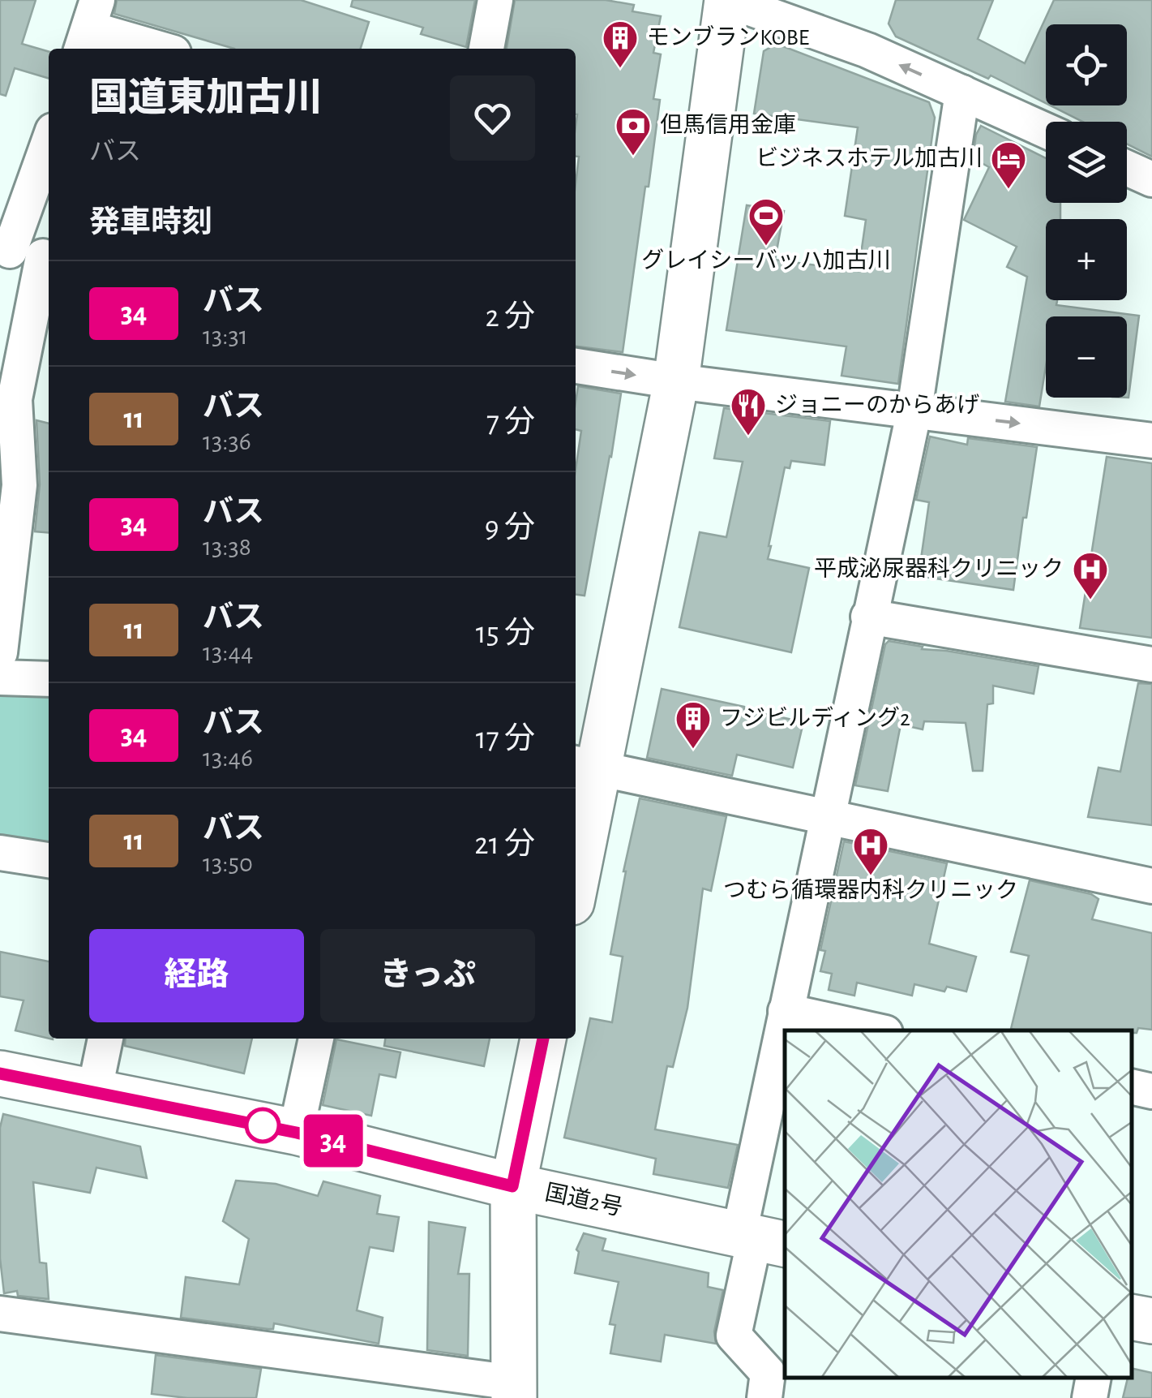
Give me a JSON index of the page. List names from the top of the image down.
{
  "streets": {
    "main road": ["国道2号"]
  },
  "places": {
    "building": ["モンブランKOBE", "フジビルディング2"],
    "bank": ["但馬信用金庫"],
    "hotel": ["ビジネスホテル加古川"],
    "sports": ["グレイシーバッハ加古川"],
    "restaurant": ["ジョニーのからあげ"],
    "hospital": ["平成泌尿器科クリニック", "つむら循環器内科クリニック"]
  },
  "lines": ["bus line 34"],
  "page": {
    "on_map": "34",
    "map_buttons": ["+", "−"],
    "heading": [
      ["国道東加古川", "バス"],
      "発車時刻"
    ],
    "list": [
      {
        "mark": "34",
        "name": "バス",
        "note": "13:31",
        "value": "2 分"
      },
      {
        "mark": "11",
        "name": "バス",
        "note": "13:36",
        "value": "7 分"
      },
      {
        "mark": "34",
        "name": "バス",
        "note": "13:38",
        "value": "9 分"
      },
      {
        "mark": "11",
        "name": "バス",
        "note": "13:44",
        "value": "15 分"
      },
      {
        "mark": "34",
        "name": "バス",
        "note": "13:46",
        "value": "17 分"
      },
      {
        "mark": "11",
        "name": "バス",
        "note": "13:50",
        "value": "21 分"
      }
    ],
    "buttons": ["経路", "きっぷ"]
  }
}
